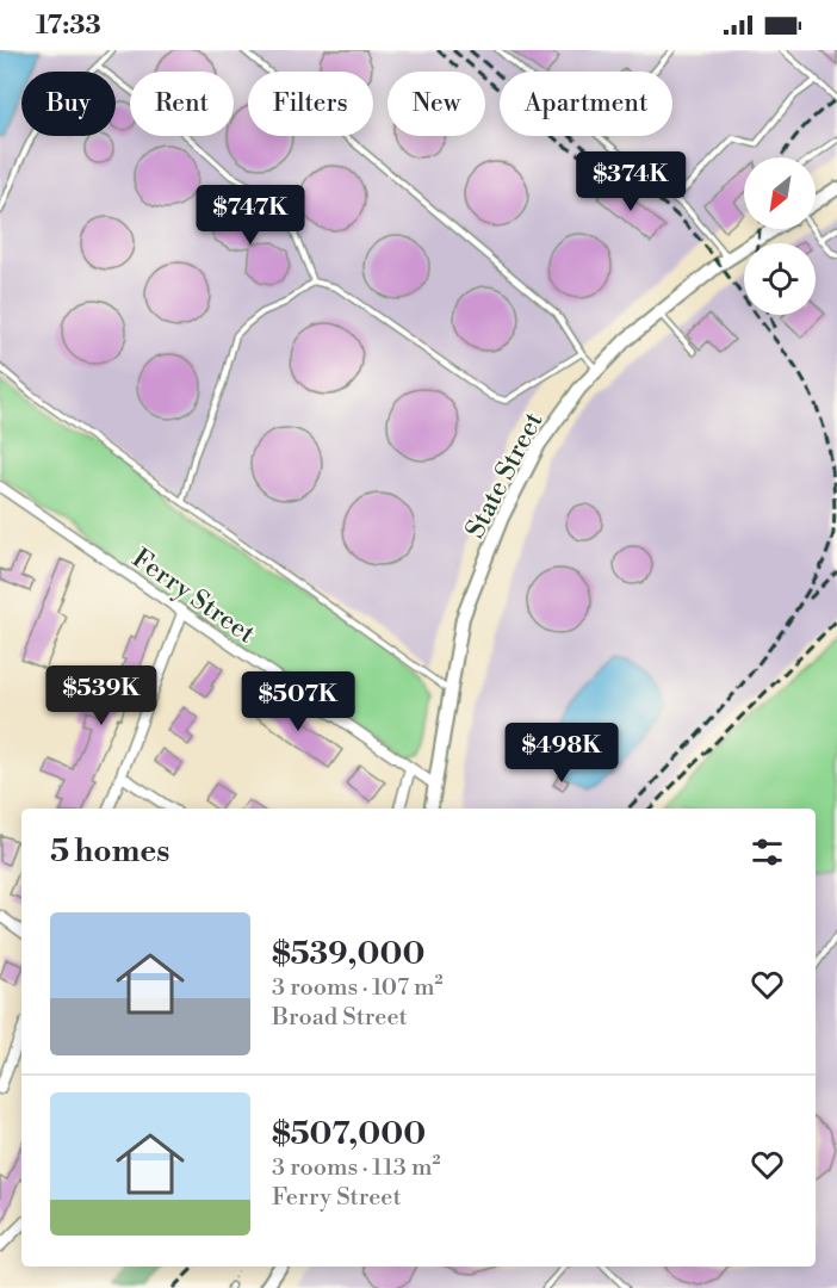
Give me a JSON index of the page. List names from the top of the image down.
{
  "streets": {
    "street": ["State Street", "Ferry Street"]
  },
  "crossings": [
    ["State Street", "Ferry Street"]
  ],
  "north": "bottom left",
  "page": {
    "status": "17:33",
    "chip": [
      "Buy",
      "Rent",
      "Filters",
      "New",
      "Apartment"
    ],
    "price": [
      "$374K",
      "$747K",
      "$539K",
      "$507K",
      "$498K"
    ],
    "heading": "5 homes",
    "list": [
      {
        "name": "$539,000",
        "note": "3 rooms · 107 m² · Broad Street"
      },
      {
        "name": "$507,000",
        "note": "3 rooms · 113 m² · Ferry Street"
      }
    ]
  }
}
